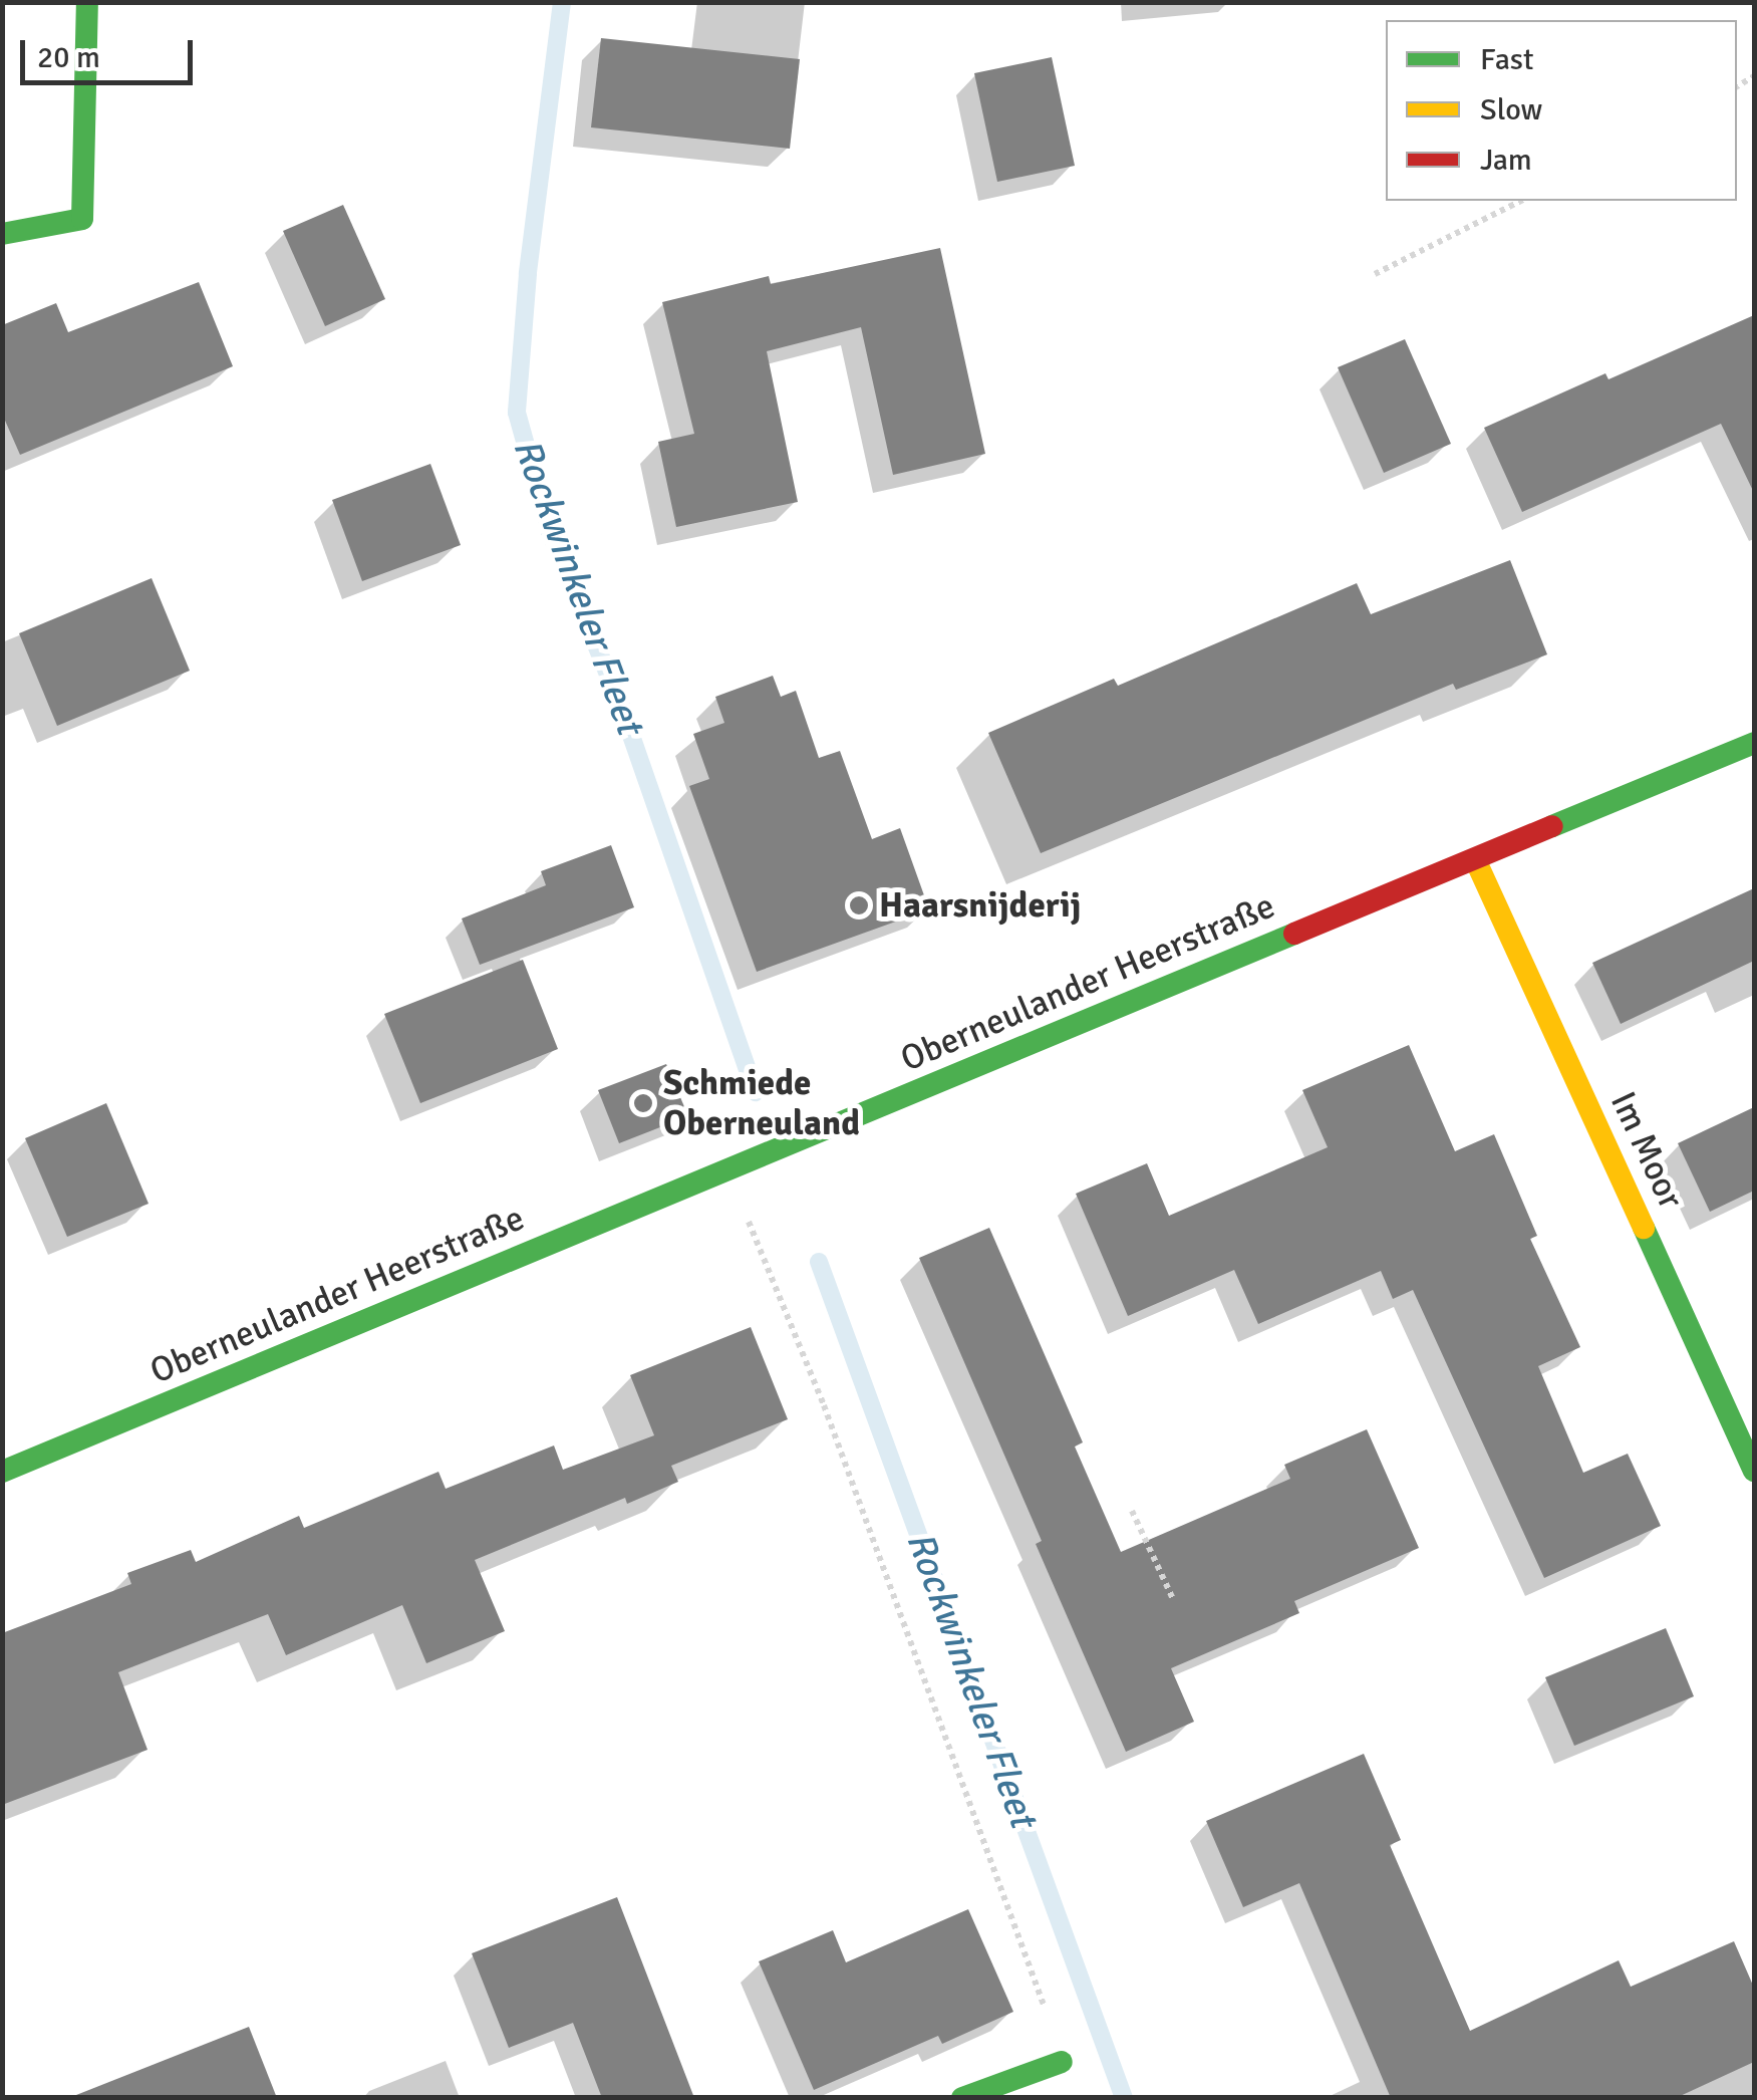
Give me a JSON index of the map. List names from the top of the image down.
{
  "streets": {
    "street": ["Oberneulander Heerstraße", "Im Moor"]
  },
  "crossings": [
    ["Oberneulander Heerstraße", "Im Moor"]
  ],
  "water": ["Rockwinkeler Fleet"],
  "places": ["Haarsnijderij", "Schmiede Oberneuland"],
  "legend": ["Fast", "Slow", "Jam"],
  "scale_bar": "20 m"
}
